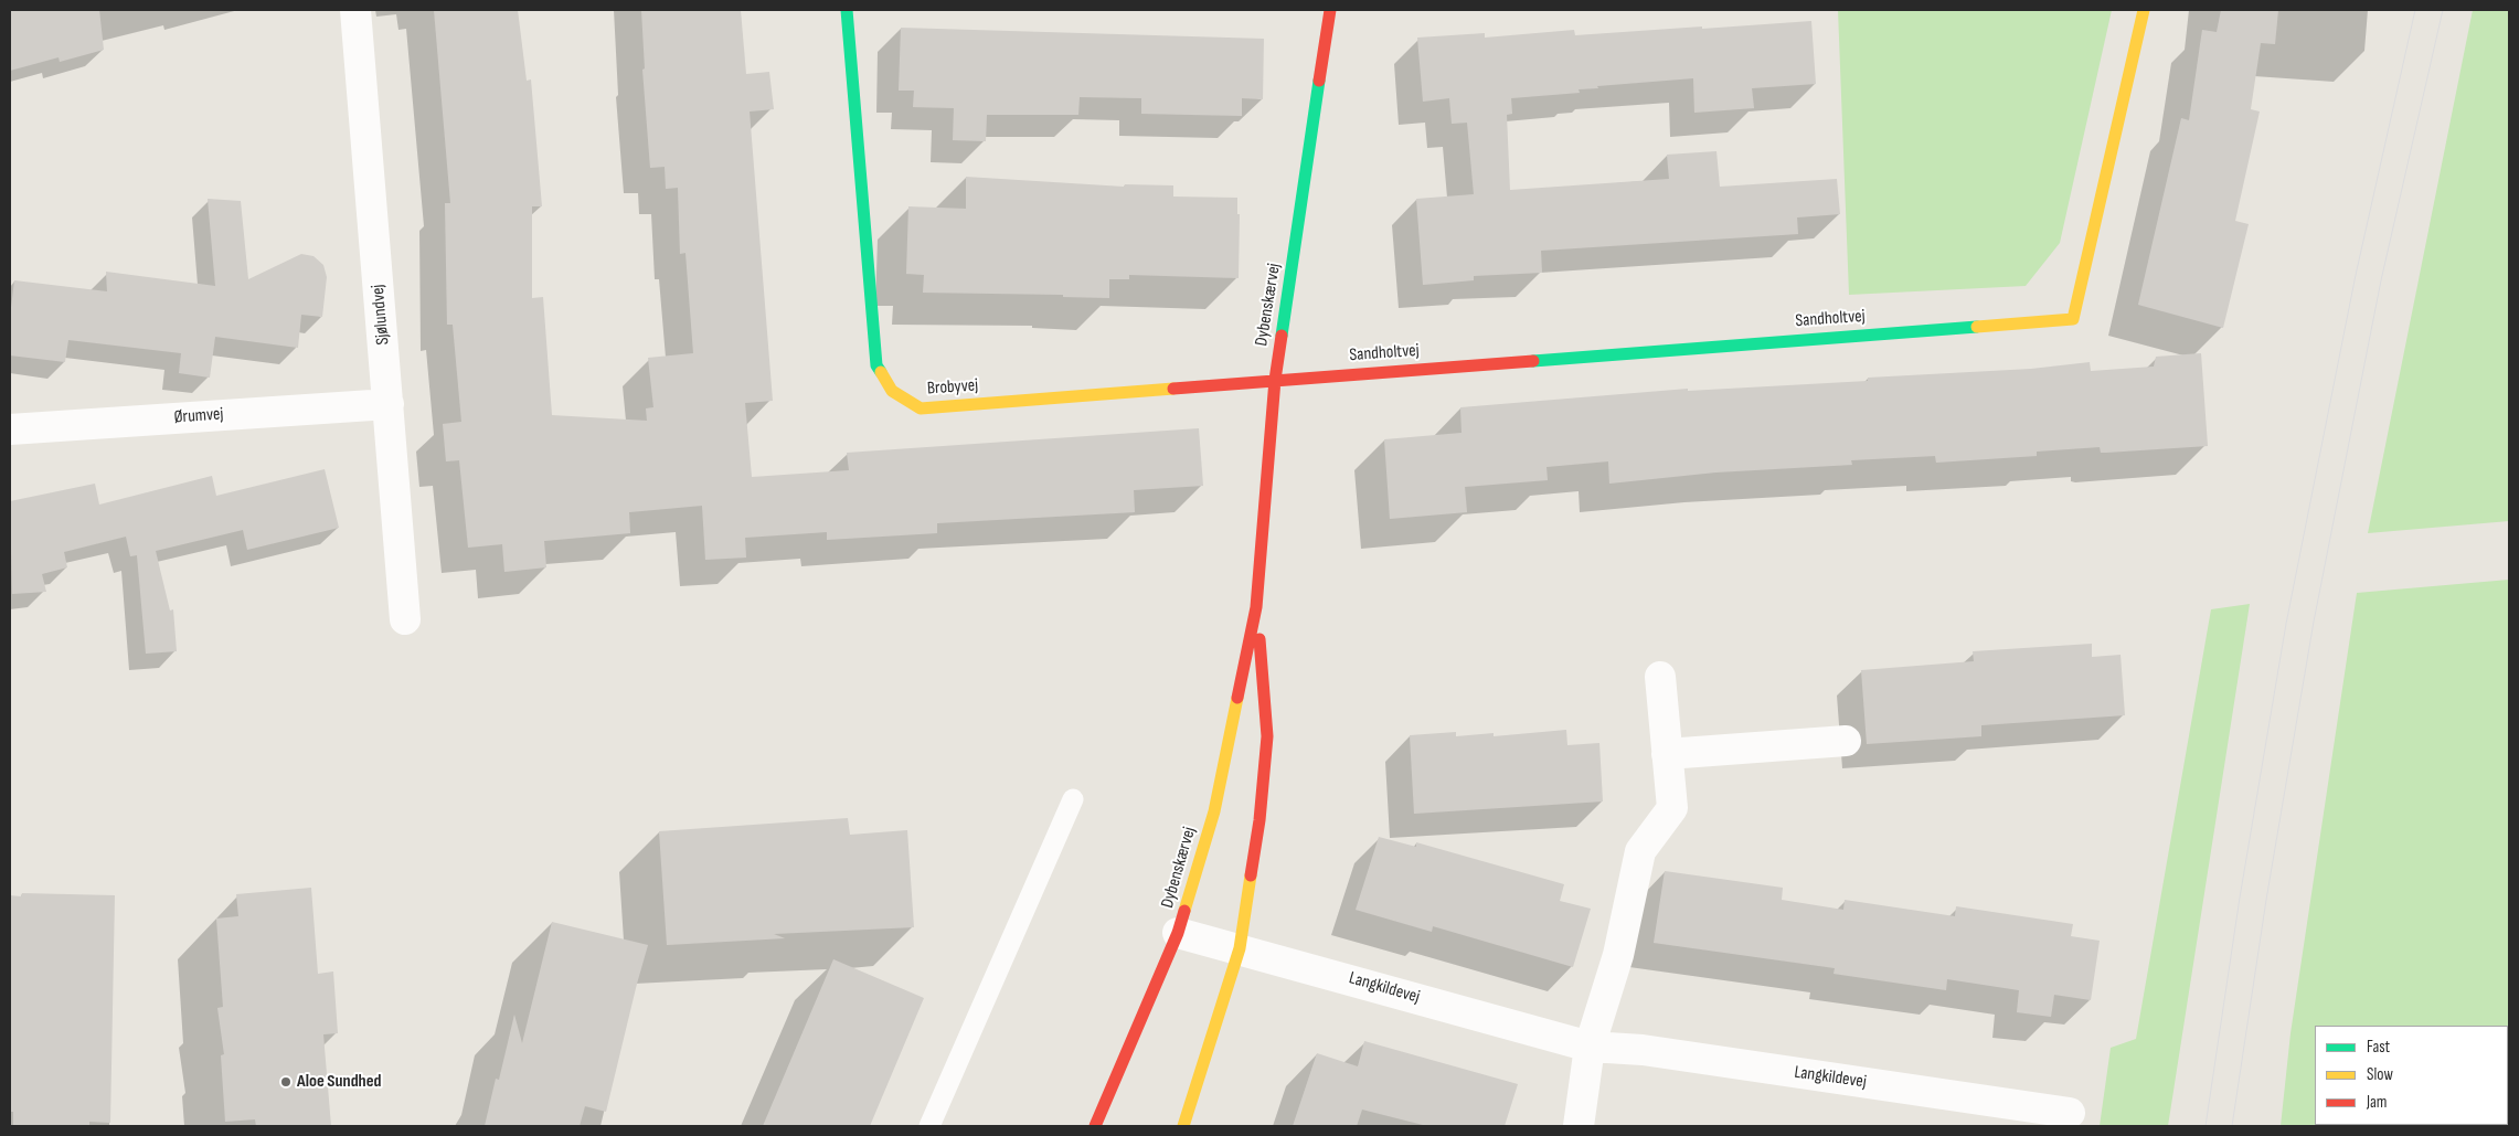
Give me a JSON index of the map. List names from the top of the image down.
{
  "streets": {
    "street": [
      "Dybenskærvej",
      "Sjølundvej",
      "Sandholtvej",
      "Brobyvej",
      "Ørumvej",
      "Langkildevej"
    ]
  },
  "crossings": [
    ["Dybenskærvej", "Sandholtvej"],
    ["Dybenskærvej", "Brobyvej"],
    ["Dybenskærvej", "Langkildevej"],
    ["Sjølundvej", "Ørumvej"],
    ["Sandholtvej", "Brobyvej"]
  ],
  "places": ["Aloe Sundhed"],
  "legend": ["Fast", "Slow", "Jam"]
}
